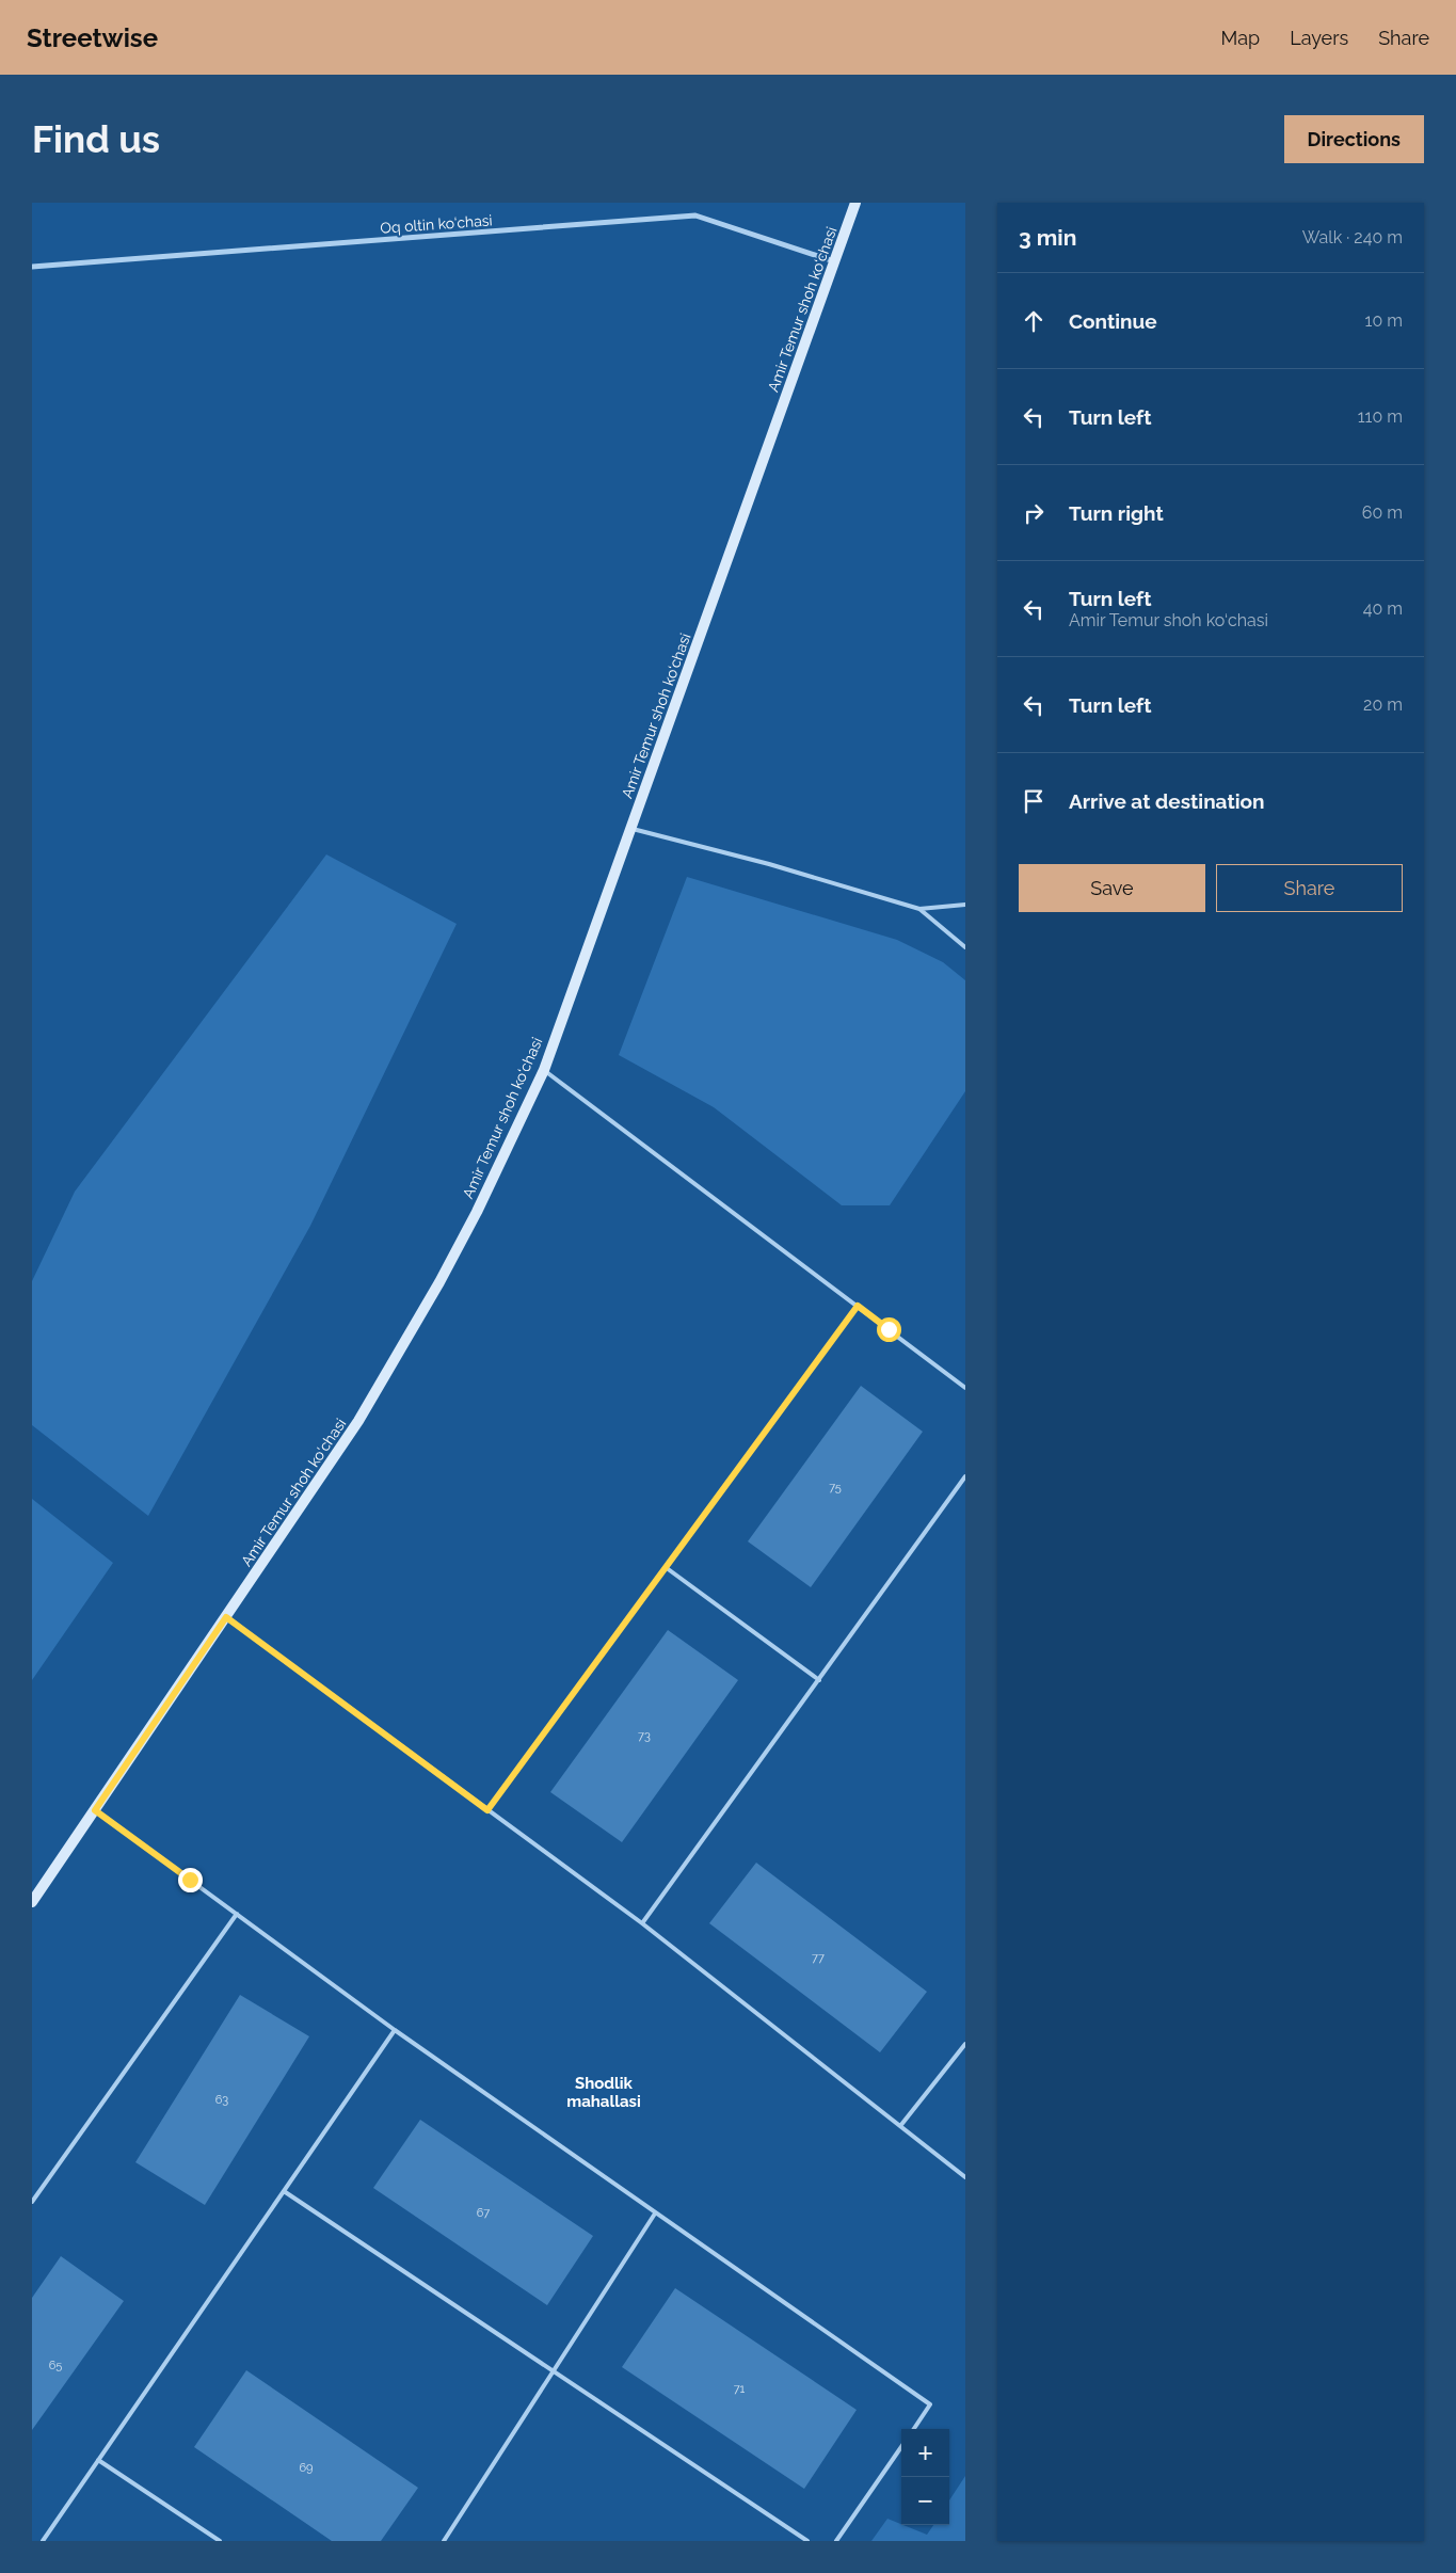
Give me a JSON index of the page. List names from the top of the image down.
{
  "streets": {
    "main road": ["Amir Temur shoh ko‘chasi"],
    "street": ["Oq oltin ko‘chasi"]
  },
  "crossings": [
    ["Oq oltin ko‘chasi", "Amir Temur shoh ko‘chasi"]
  ],
  "districts": ["Shodlik mahallasi"],
  "house_numbers": [
    "75",
    "73",
    "77",
    "63",
    "67",
    "65",
    "71",
    "69"
  ],
  "page": {
    "header": "Streetwise",
    "nav": ["Map", "Layers", "Share"],
    "buttons": [
      "Directions",
      ["Save", "Share"]
    ],
    "title": "Find us",
    "heading": ["3 min", "Walk · 240 m"],
    "list": [
      ["Continue", "10 m"],
      ["Turn left", "110 m"],
      ["Turn right", "60 m"],
      ["Turn left", "Amir Temur shoh ko‘chasi", "40 m"],
      ["Turn left", "20 m"],
      "Arrive at destination"
    ],
    "map_buttons": ["+", "−"]
  }
}
